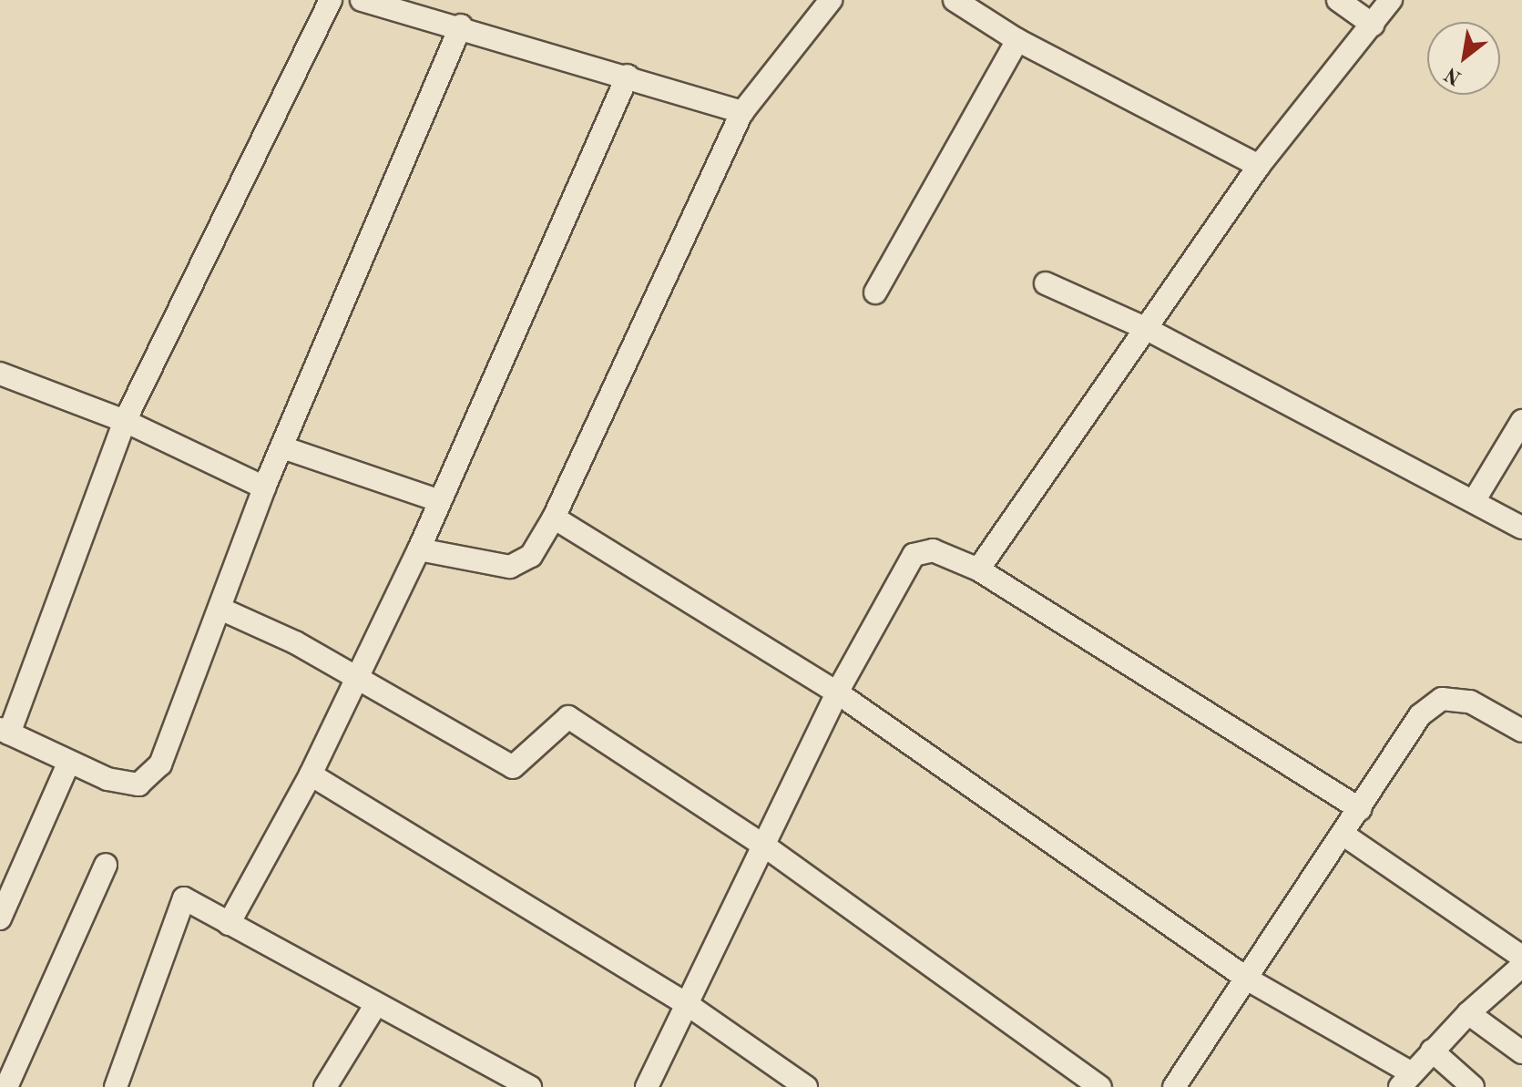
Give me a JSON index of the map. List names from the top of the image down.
{
  "north": "bottom left"
}
